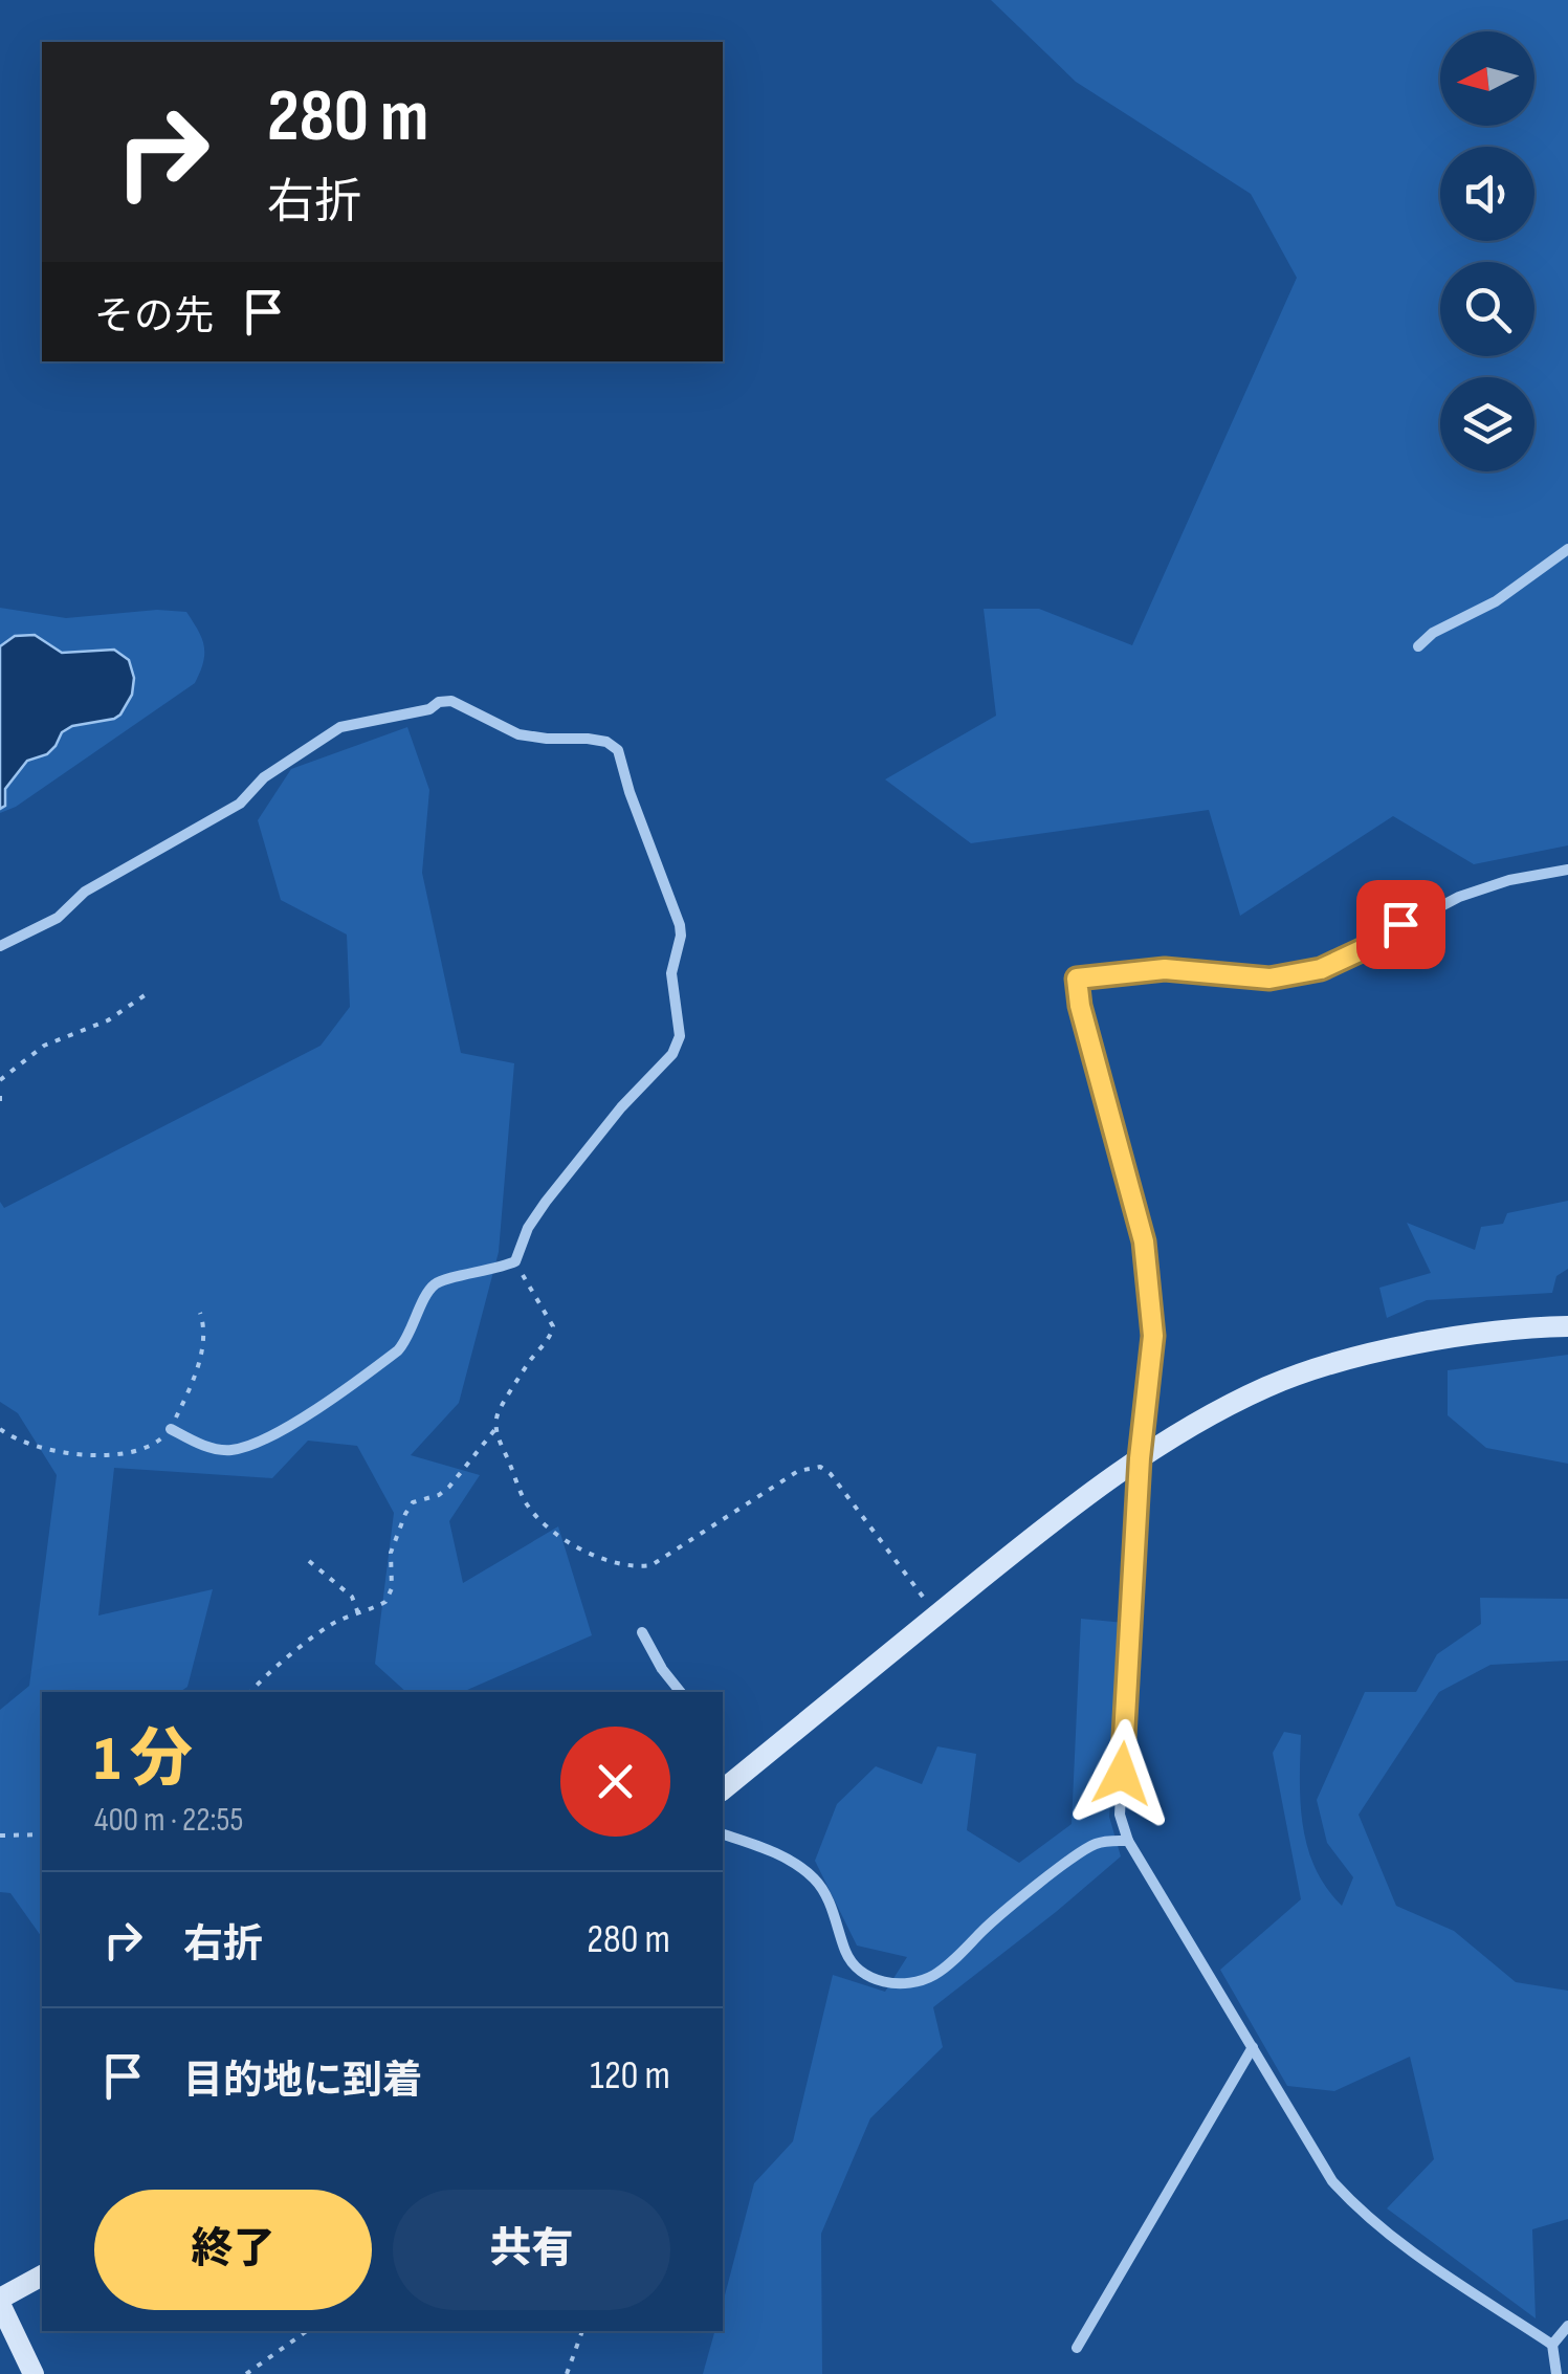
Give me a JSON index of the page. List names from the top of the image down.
{
  "north": "left",
  "page": {
    "turn": ["280 m", "右折"],
    "then": "その先",
    "heading": ["1 分", "400 m · 22:55"],
    "list": [
      {
        "name": "右折",
        "value": "280 m"
      },
      {
        "name": "目的地に到着",
        "value": "120 m"
      }
    ],
    "buttons": ["終了", "共有"]
  }
}
